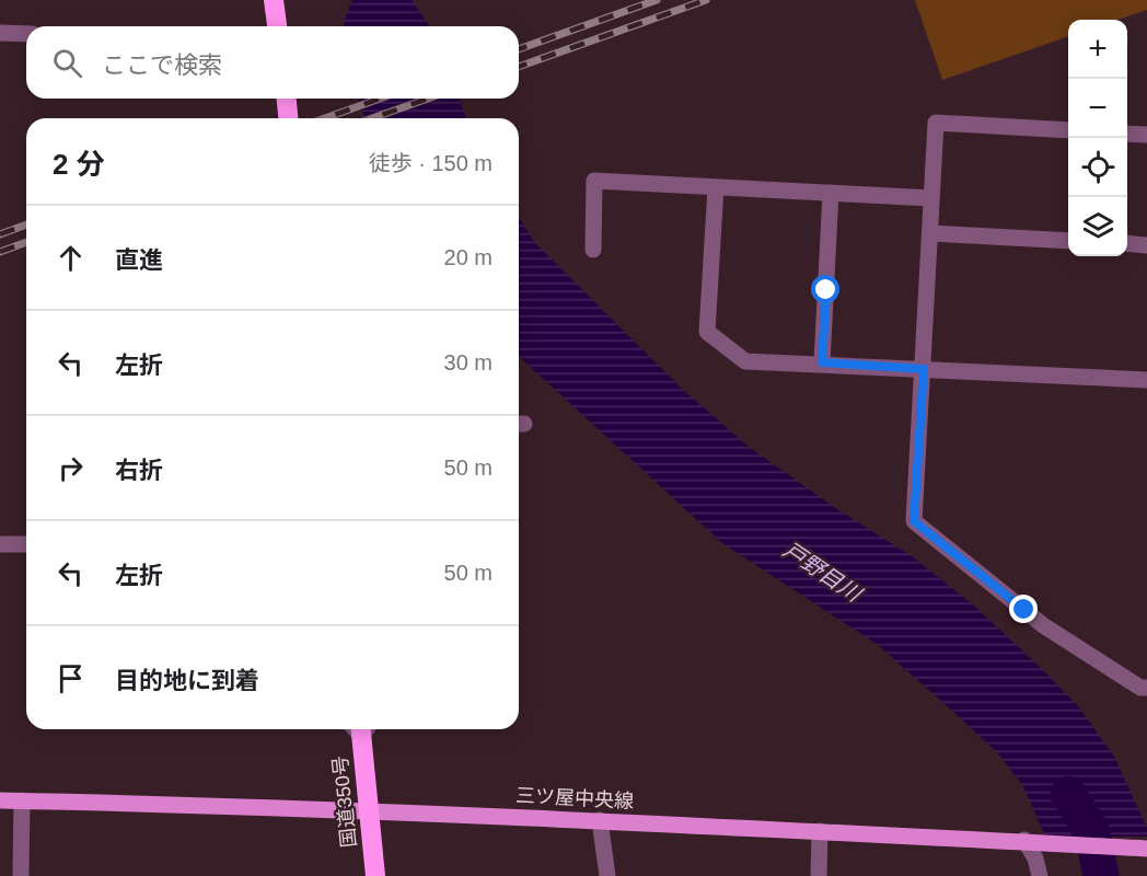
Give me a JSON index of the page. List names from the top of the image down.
{
  "streets": {
    "highway": ["国道350号"],
    "main road": ["三ツ屋中央線"]
  },
  "crossings": [
    ["三ツ屋中央線", "国道350号"]
  ],
  "water": ["戸野目川"],
  "page": {
    "map_buttons": ["+", "−"],
    "search": "ここで検索",
    "heading": ["2 分", "徒歩 · 150 m"],
    "list": [
      ["直進", "20 m"],
      ["左折", "30 m"],
      ["右折", "50 m"],
      ["左折", "50 m"],
      "目的地に到着"
    ]
  }
}
